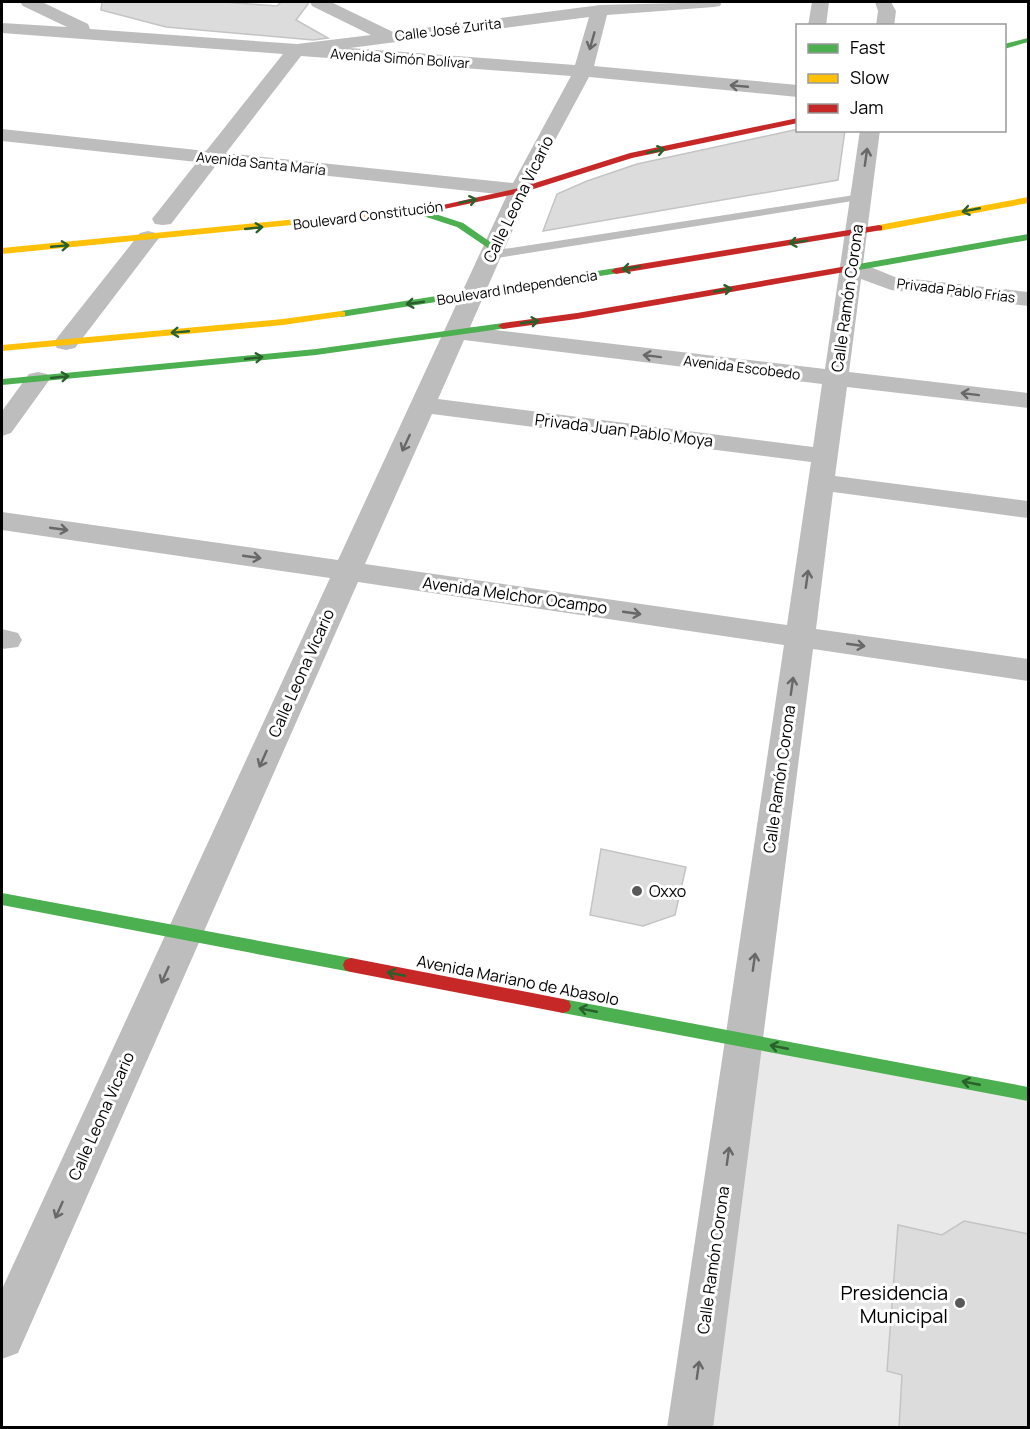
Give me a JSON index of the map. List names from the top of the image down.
{
  "streets": {
    "main road": ["Boulevard Constitución", "Boulevard Independencia", "Avenida Mariano de Abasolo"],
    "street": [
      "Calle José Zurita",
      "Avenida Simón Bolívar",
      "Avenida Santa María",
      "Calle Leona Vicario",
      "Privada Pablo Frías",
      "Calle Ramón Corona",
      "Avenida Escobedo",
      "Privada Juan Pablo Moya",
      "Avenida Melchor Ocampo"
    ]
  },
  "crossings": [
    ["Calle José Zurita", "Avenida Simón Bolívar"],
    ["Calle José Zurita", "Calle Leona Vicario"],
    ["Avenida Simón Bolívar", "Calle Leona Vicario"],
    ["Avenida Santa María", "Calle Leona Vicario"],
    ["Avenida Santa María", "Boulevard Constitución"],
    ["Calle Leona Vicario", "Boulevard Constitución"],
    ["Calle Leona Vicario", "Boulevard Independencia"],
    ["Calle Leona Vicario", "Avenida Escobedo"],
    ["Calle Leona Vicario", "Privada Juan Pablo Moya"],
    ["Calle Leona Vicario", "Avenida Melchor Ocampo"],
    ["Calle Leona Vicario", "Avenida Mariano de Abasolo"],
    ["Boulevard Independencia", "Calle Ramón Corona"],
    ["Privada Pablo Frías", "Calle Ramón Corona"],
    ["Calle Ramón Corona", "Avenida Escobedo"],
    ["Calle Ramón Corona", "Privada Juan Pablo Moya"],
    ["Calle Ramón Corona", "Avenida Melchor Ocampo"],
    ["Calle Ramón Corona", "Avenida Mariano de Abasolo"]
  ],
  "one_way": [
    "Calle Leona Vicario",
    "Calle Ramón Corona",
    "Avenida Melchor Ocampo",
    "Avenida Mariano de Abasolo"
  ],
  "places": ["Oxxo", "Presidencia Municipal"],
  "legend": ["Fast", "Slow", "Jam"]
}
